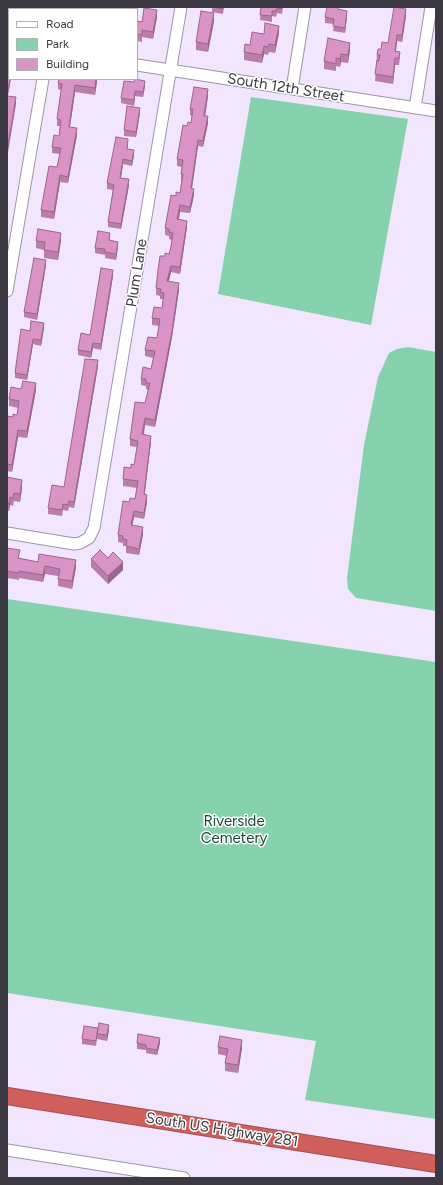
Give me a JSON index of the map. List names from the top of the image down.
{
  "streets": {
    "highway": ["South US Highway 281"],
    "street": ["South 12th Street", "Plum Lane"]
  },
  "crossings": [
    ["South 12th Street", "Plum Lane"]
  ],
  "parks": ["Riverside Cemetery"],
  "legend": ["Road", "Park", "Building"]
}
